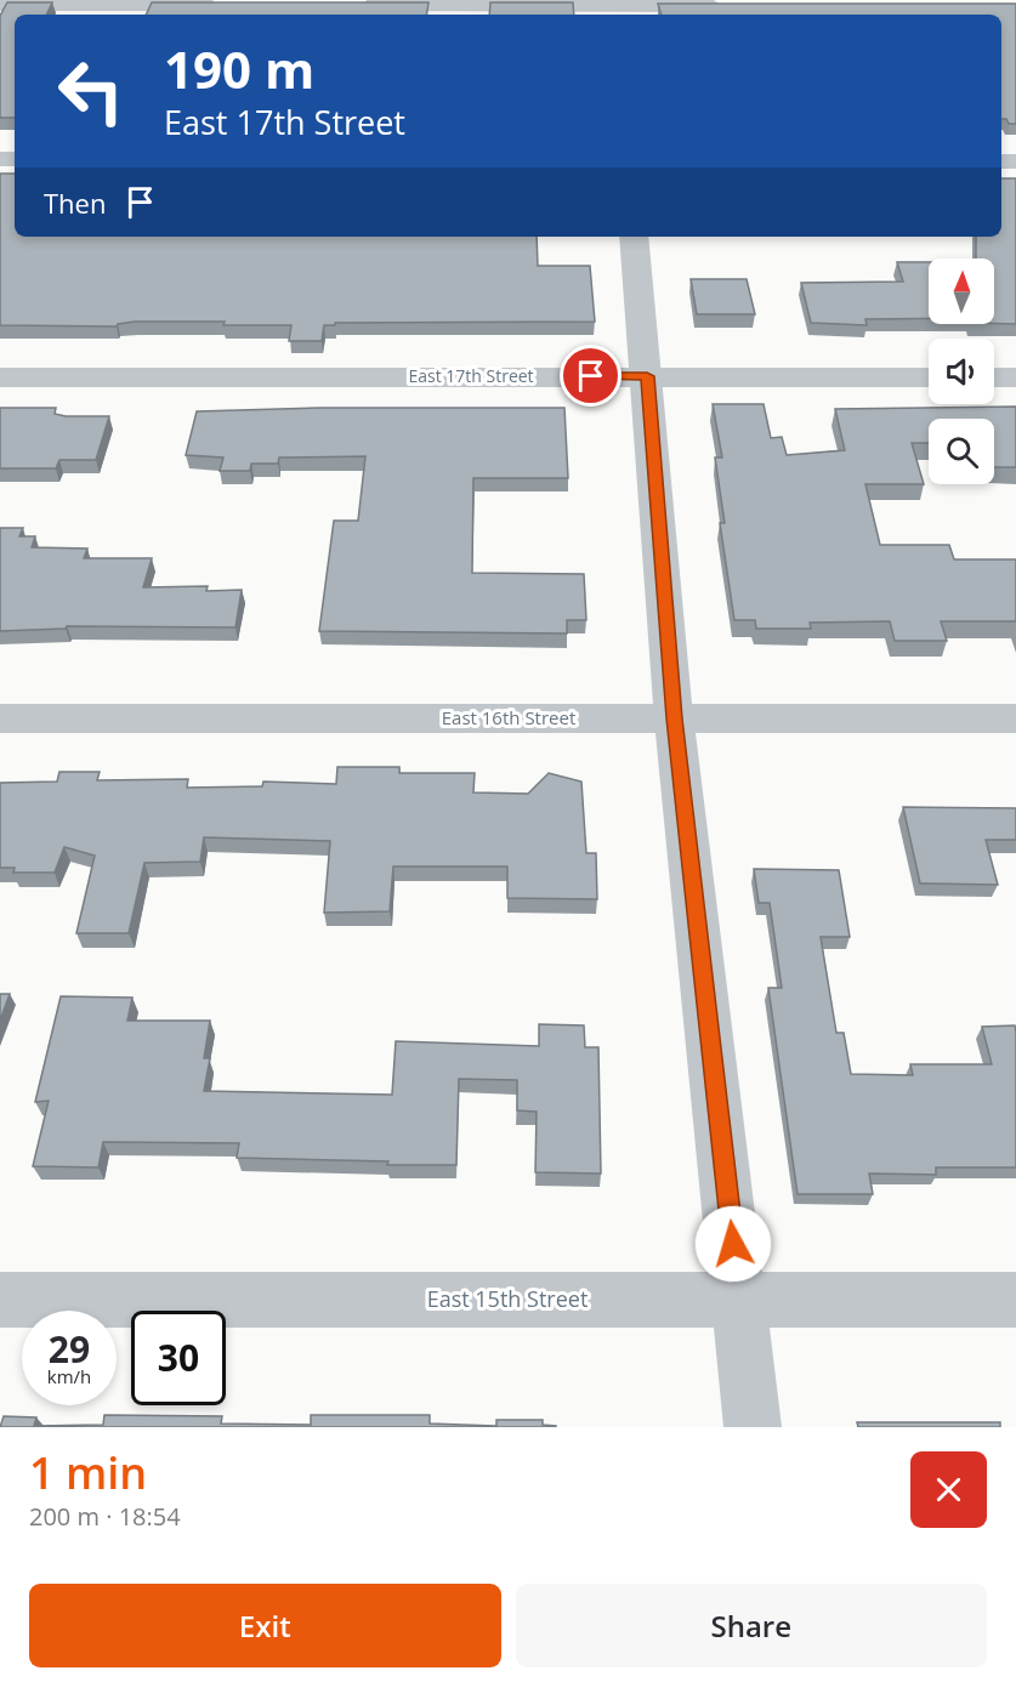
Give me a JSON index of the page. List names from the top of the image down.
{
  "streets": {
    "street": ["East 17th Street", "East 16th Street", "East 15th Street"]
  },
  "north": "top",
  "page": {
    "turn": ["190 m", "East 17th Street"],
    "then": "Then",
    "speed": "29 km/h",
    "limit": "30",
    "heading": ["1 min", "200 m · 18:54"],
    "buttons": ["Exit", "Share"]
  }
}
